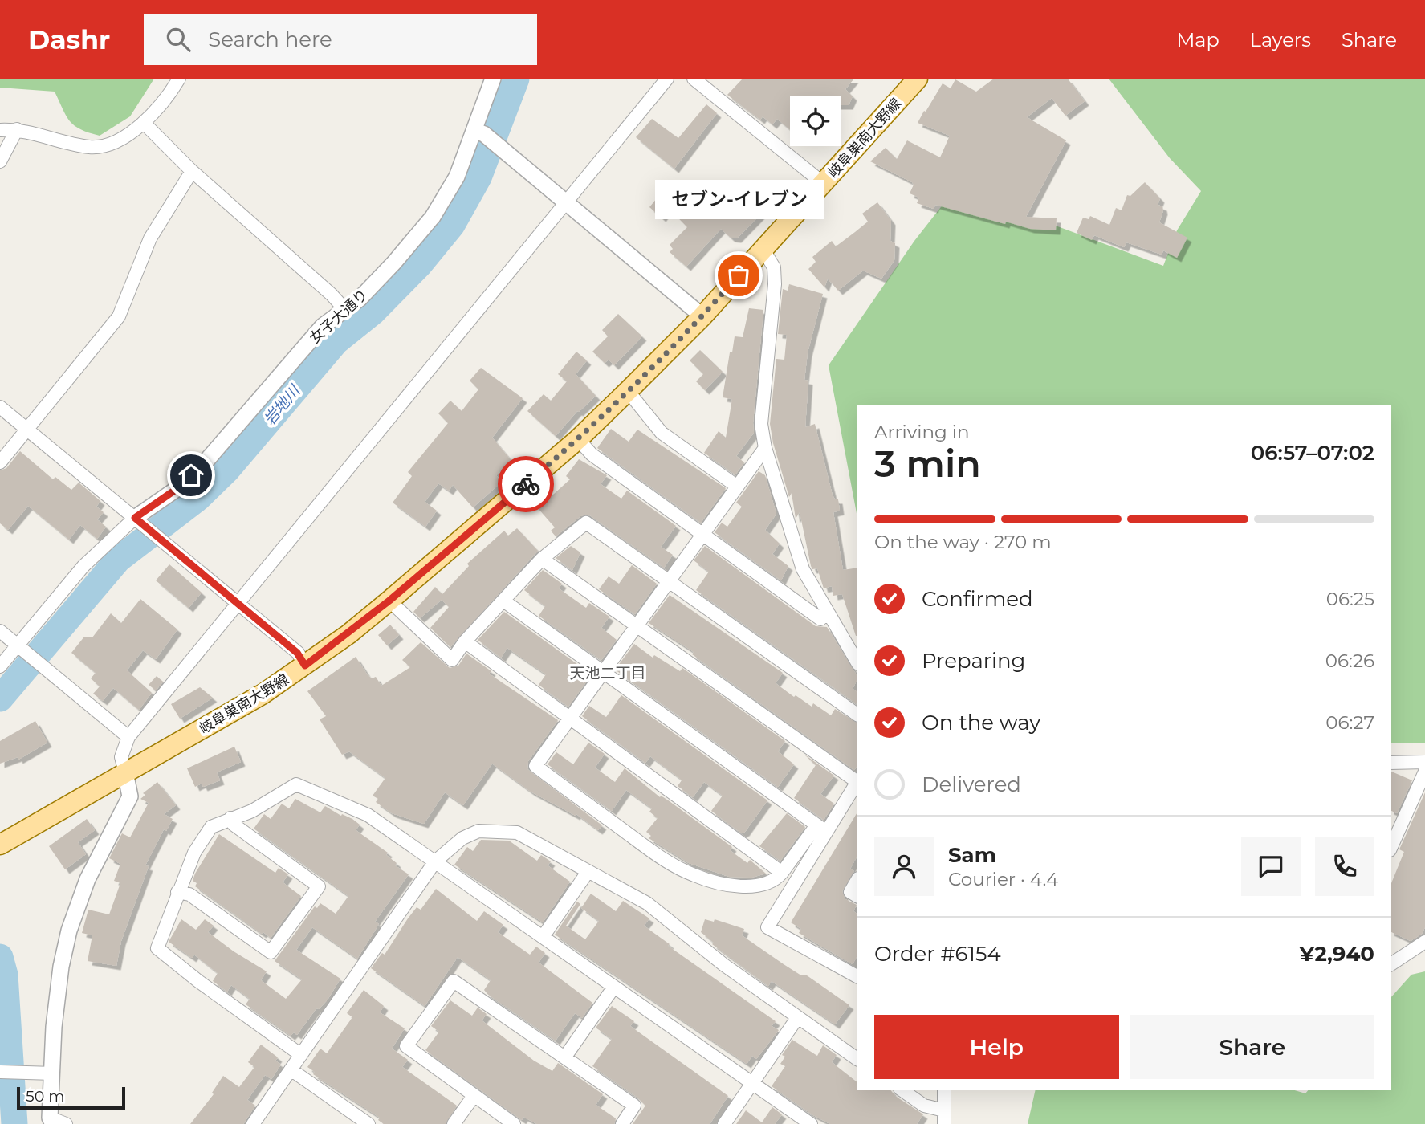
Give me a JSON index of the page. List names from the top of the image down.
{
  "streets": {
    "main road": ["岐阜巣南大野線"],
    "street": ["女子大通り"]
  },
  "districts": ["天池二丁目"],
  "water": ["岩地川"],
  "places": ["セブン-イレブン"],
  "scale_bar": "50 m",
  "page": {
    "header": "Dashr",
    "search": "Search here",
    "nav": ["Map", "Layers", "Share"],
    "bubble": "セブン-イレブン",
    "heading": ["3 min", "Arriving in", "06:57–07:02"],
    "panel": [
      "Sam",
      "Courier · 4.4",
      "Order #6154",
      "¥2,940"
    ],
    "bar": "On the way · 270 m",
    "list": [
      ["Confirmed", "06:25"],
      ["Preparing", "06:26"],
      ["On the way", "06:27"],
      "Delivered"
    ],
    "buttons": ["Help", "Share"],
    "scale": "50 m"
  }
}
